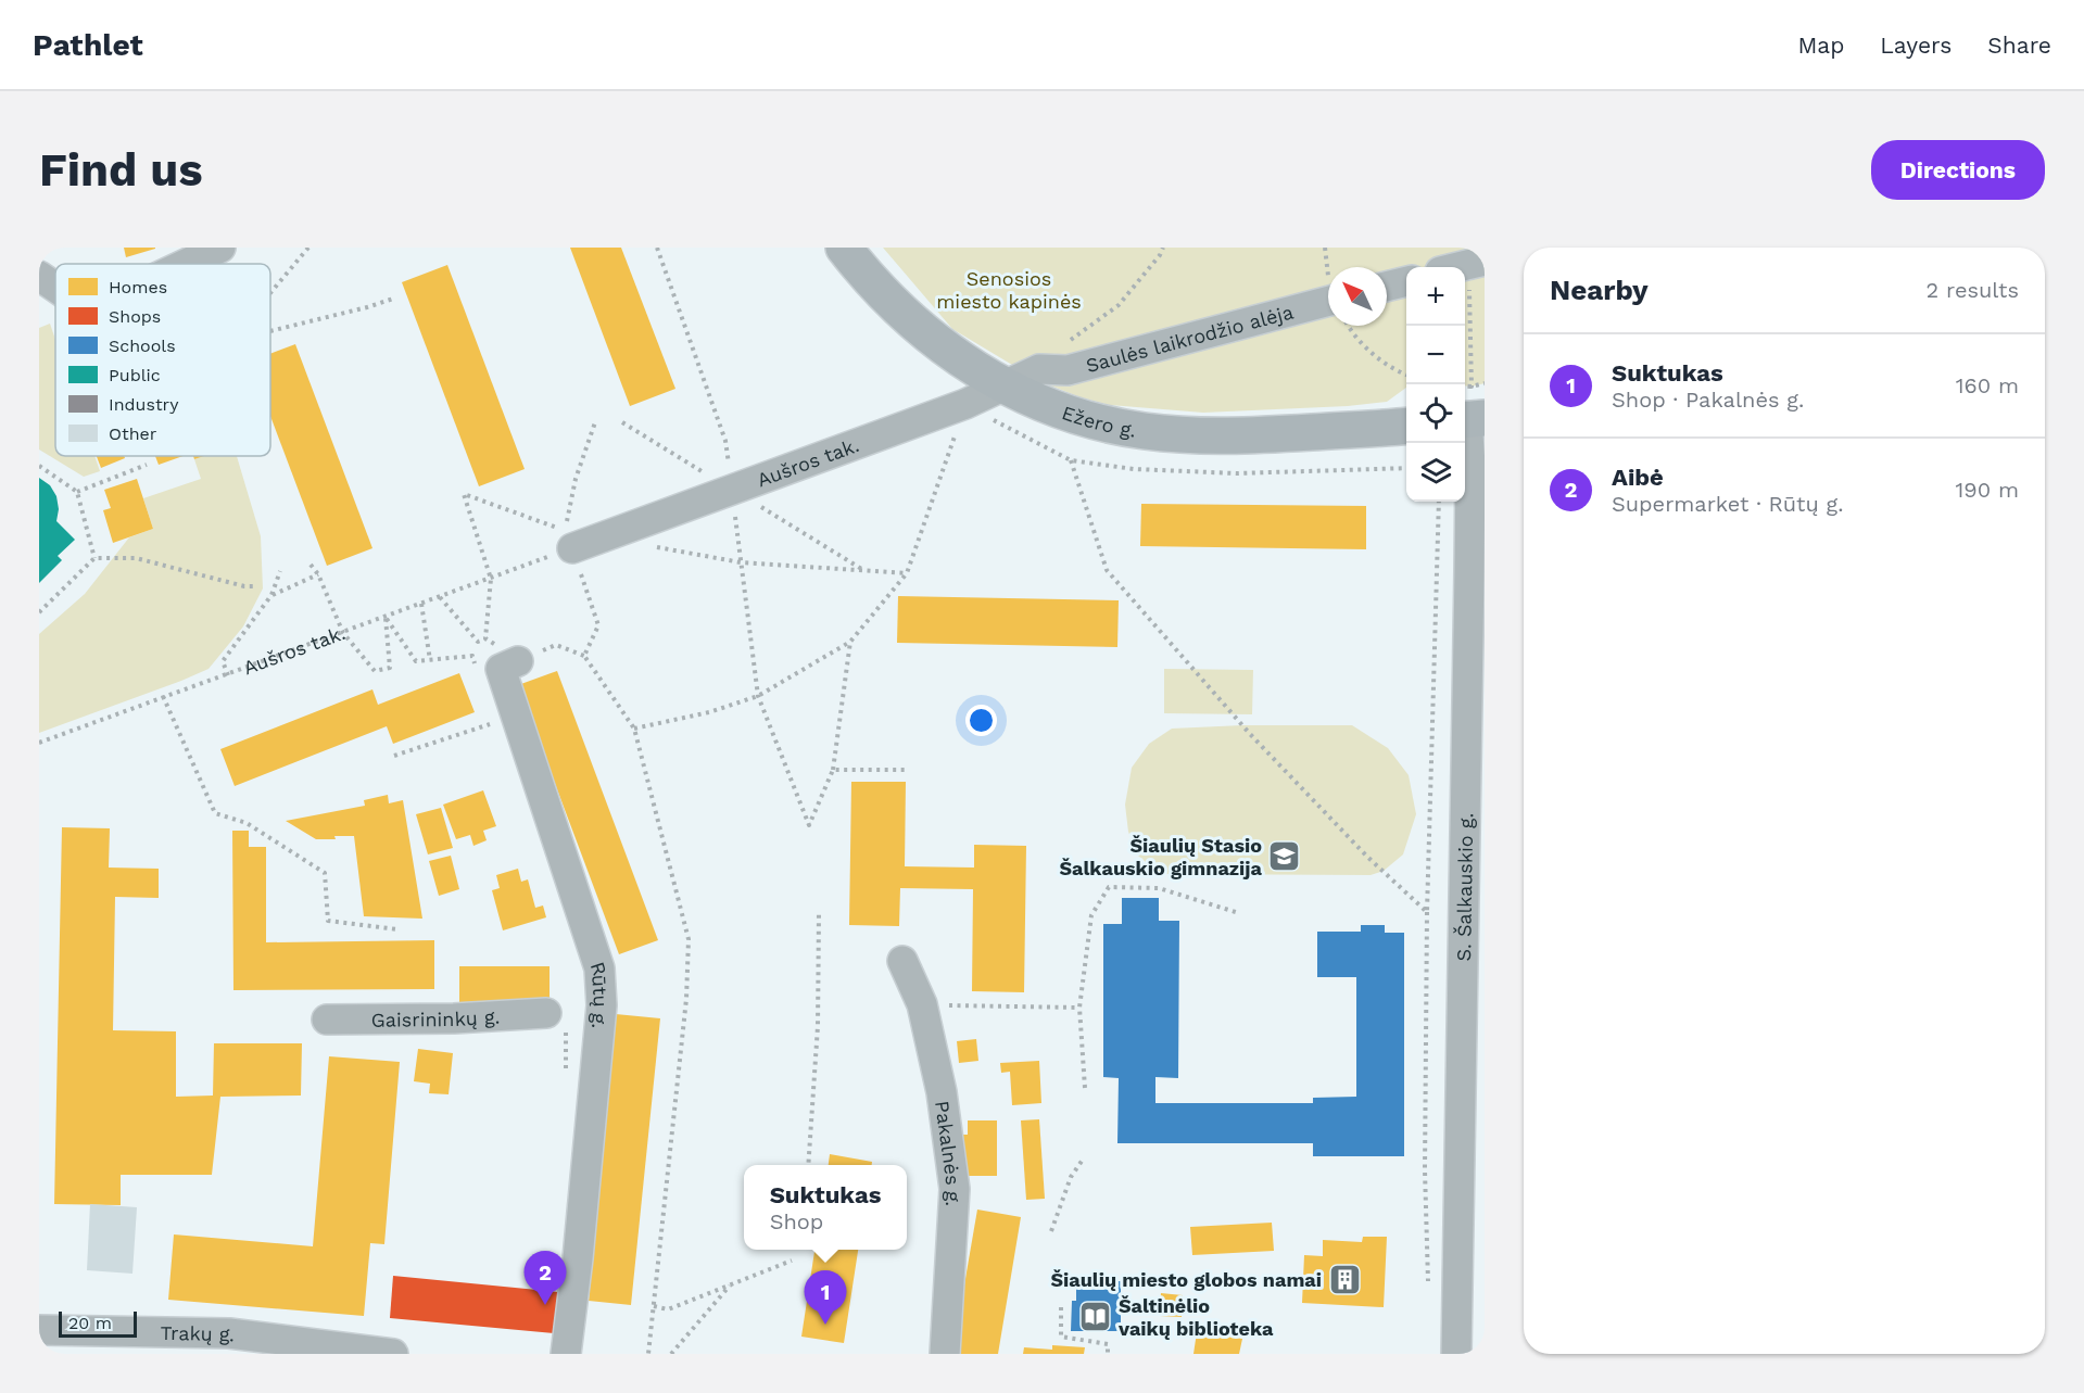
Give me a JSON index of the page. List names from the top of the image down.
{
  "streets": {
    "main road": ["Ežero g."],
    "street": [
      "Saulės laikrodžio alėja",
      "Aušros tak.",
      "S. Šalkauskio g.",
      "Rūtų g.",
      "Gaisrininkų g.",
      "Pakalnės g.",
      "Trakų g."
    ]
  },
  "crossings": [
    ["Saulės laikrodžio alėja", "Aušros tak."],
    ["Ežero g.", "Aušros tak."]
  ],
  "parks": ["Senosios miesto kapinės"],
  "places": {
    "school or university": ["Šiaulių Stasio Šalkauskio gimnazija"],
    "building": ["Šiaulių miesto globos namai"],
    "library": ["Šaltinėlio vaikų biblioteka"]
  },
  "legend": [
    "Homes",
    "Shops",
    "Schools",
    "Public",
    "Industry",
    "Other"
  ],
  "scale_bar": "20 m",
  "north": "top left",
  "page": {
    "header": "Pathlet",
    "nav": ["Map", "Layers", "Share"],
    "buttons": "Directions",
    "title": "Find us",
    "heading": ["Nearby", "2 results"],
    "map_buttons": ["+", "−"],
    "list": [
      {
        "mark": "1",
        "name": "Suktukas",
        "note": "Shop · Pakalnės g.",
        "value": "160 m"
      },
      {
        "mark": "2",
        "name": "Aibė",
        "note": "Supermarket · Rūtų g.",
        "value": "190 m"
      }
    ],
    "popup": ["Suktukas", "Shop"],
    "pins": ["2", "1"],
    "scale": "20 m"
  }
}
